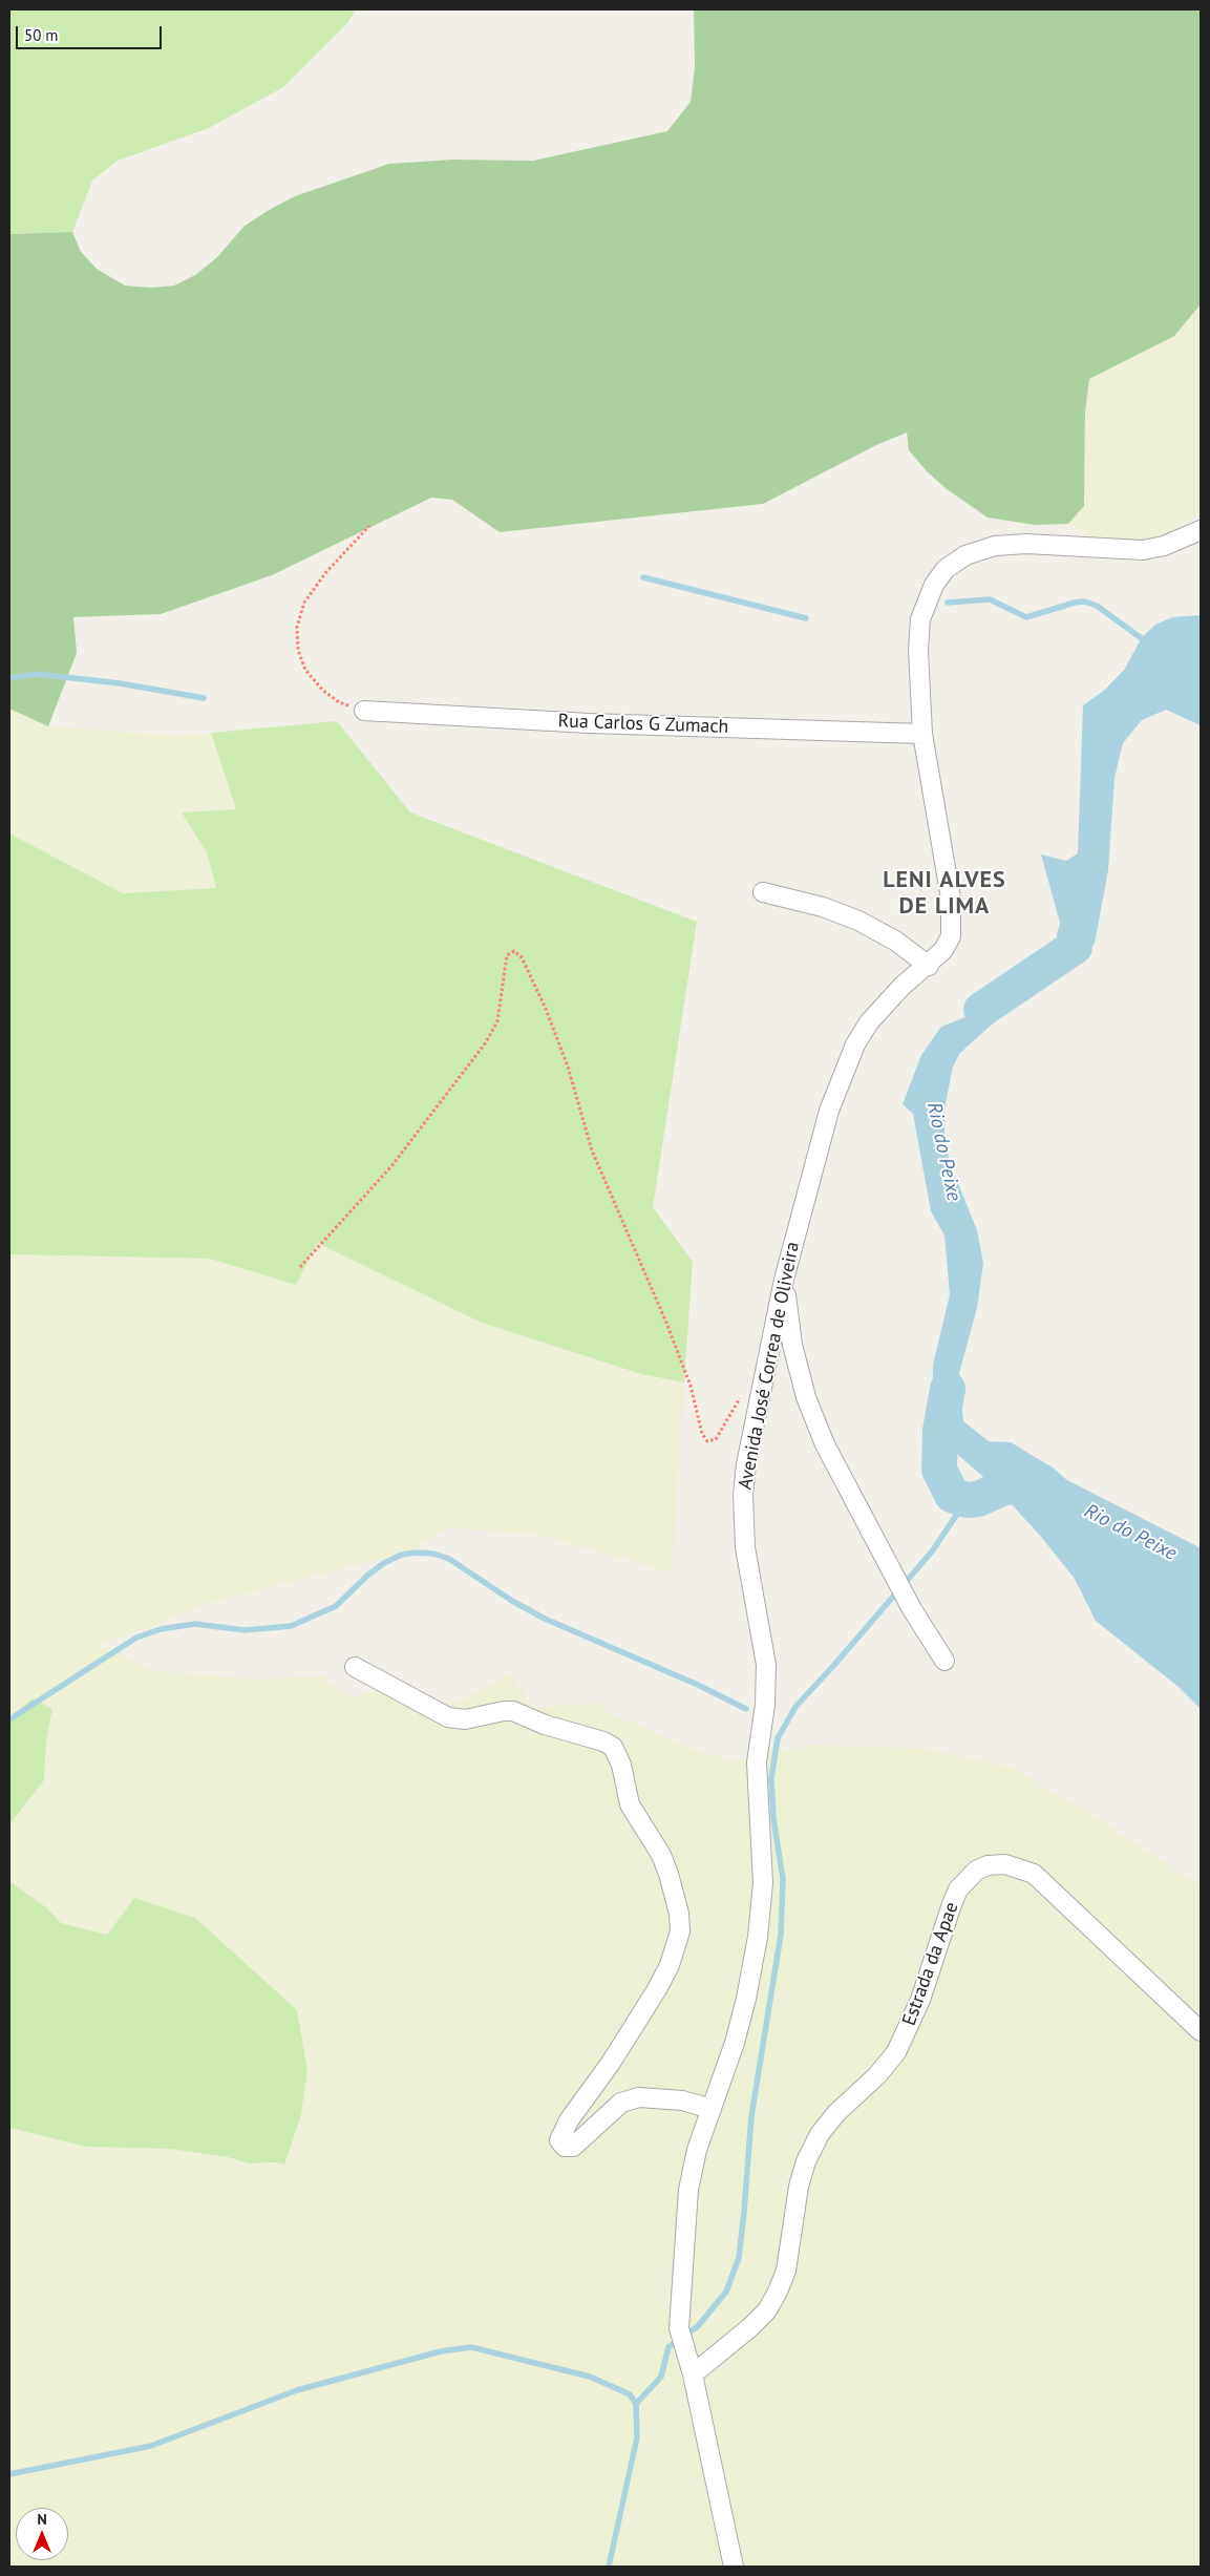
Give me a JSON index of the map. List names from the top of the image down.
{
  "streets": {
    "street": ["Rua Carlos G Zumach", "Avenida José Correa de Oliveira", "Estrada da Apae"]
  },
  "crossings": [
    ["Rua Carlos G Zumach", "Avenida José Correa de Oliveira"],
    ["Avenida José Correa de Oliveira", "Estrada da Apae"]
  ],
  "districts": ["LENI ALVES DE LIMA"],
  "water": ["Rio do Peixe"],
  "scale_bar": "50 m",
  "north": "top"
}
